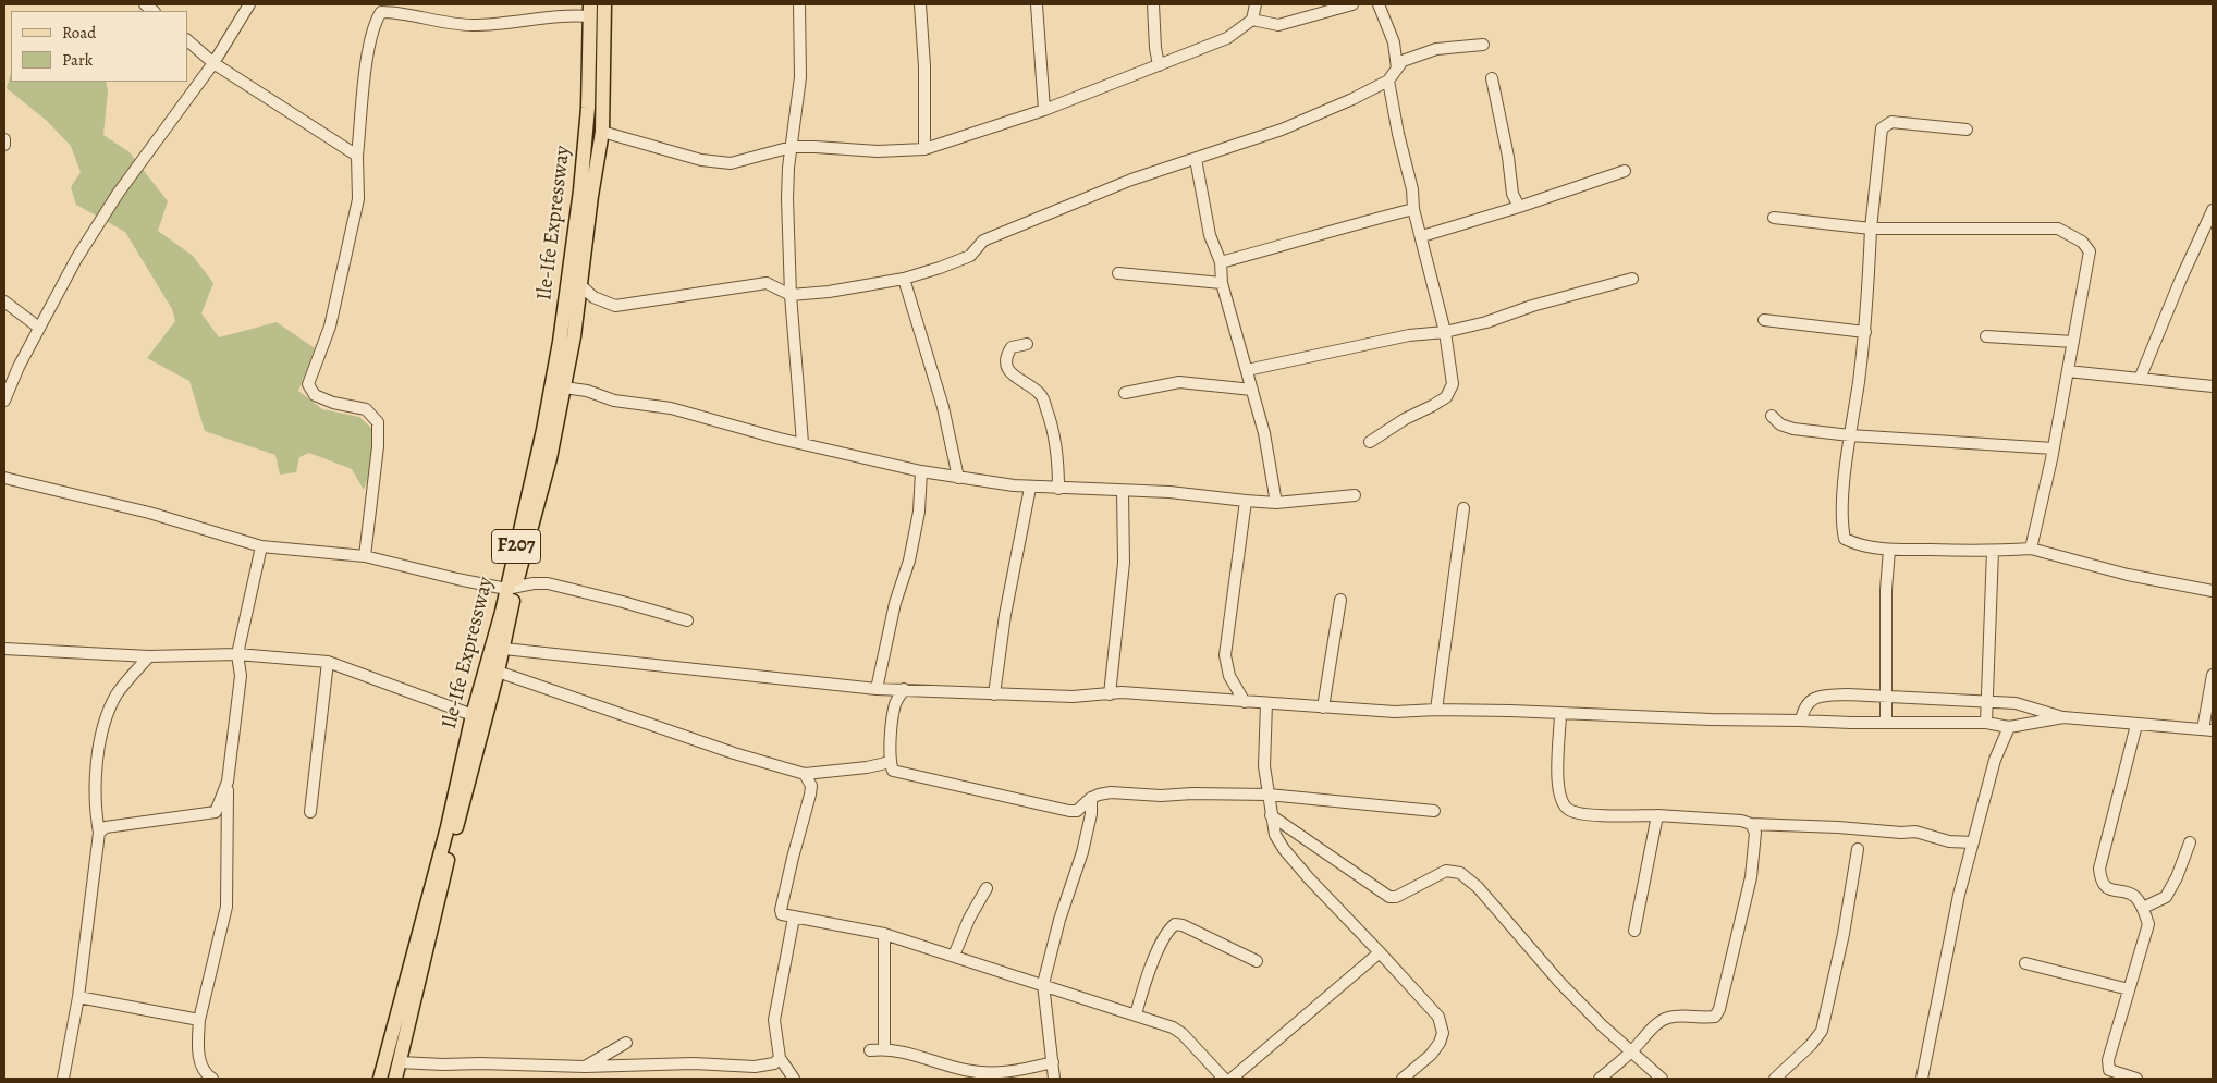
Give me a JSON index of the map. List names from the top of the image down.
{
  "streets": {
    "main road": ["Ile-Ife Expressway", "F207"]
  },
  "legend": ["Road", "Park"]
}
